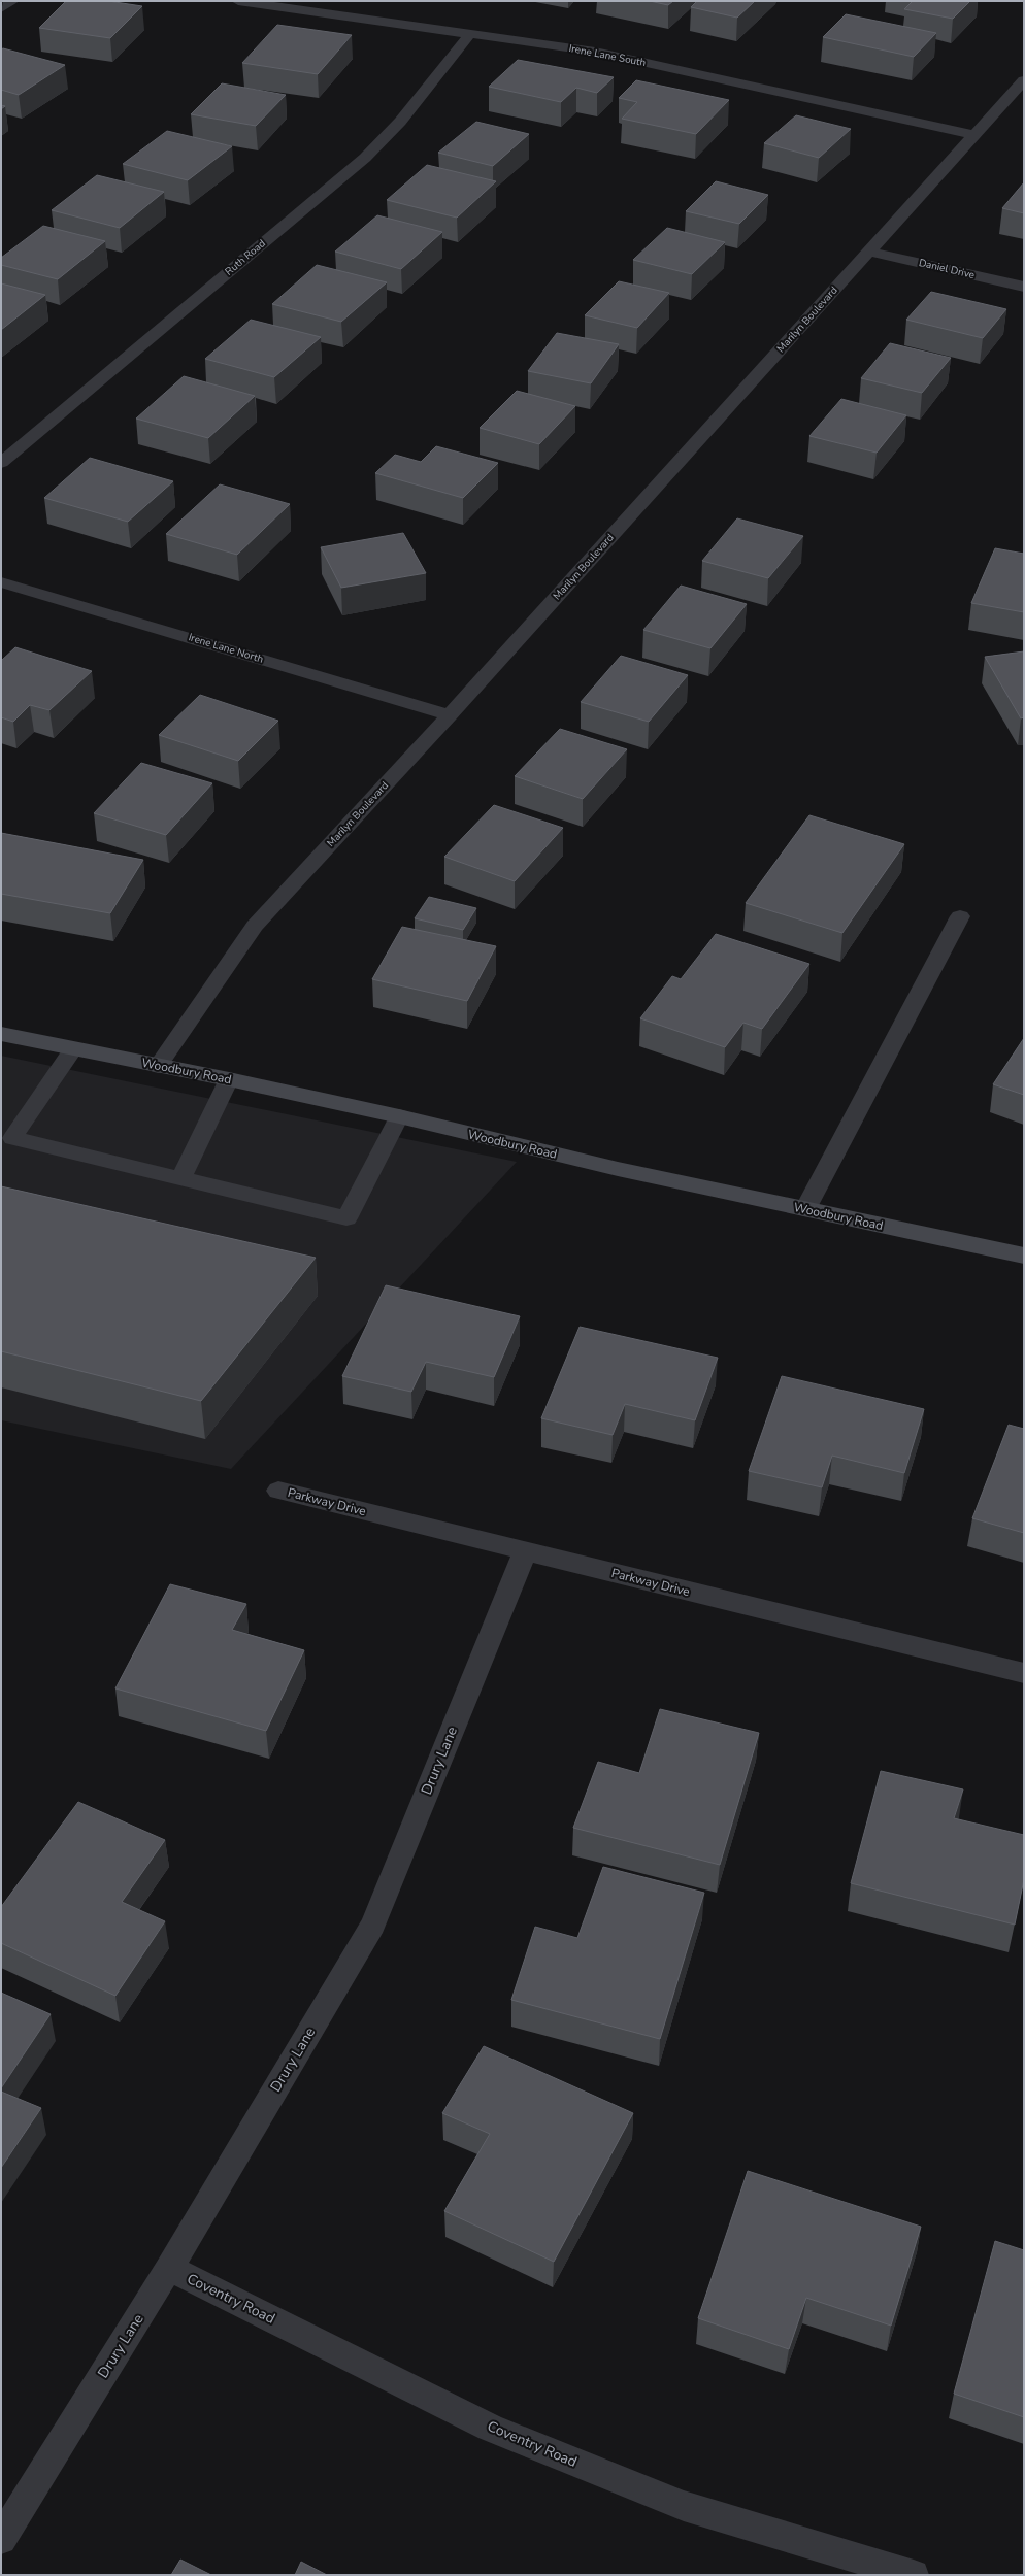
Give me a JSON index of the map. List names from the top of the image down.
{
  "streets": {
    "main road": ["Woodbury Road"],
    "street": [
      "Irene Lane South",
      "Ruth Road",
      "Daniel Drive",
      "Marilyn Boulevard",
      "Irene Lane North",
      "Parkway Drive",
      "Drury Lane",
      "Coventry Road"
    ]
  },
  "crossings": [
    ["Irene Lane South", "Ruth Road"],
    ["Irene Lane South", "Marilyn Boulevard"],
    ["Daniel Drive", "Marilyn Boulevard"],
    ["Marilyn Boulevard", "Irene Lane North"],
    ["Marilyn Boulevard", "Woodbury Road"],
    ["Parkway Drive", "Drury Lane"],
    ["Drury Lane", "Coventry Road"]
  ]
}
